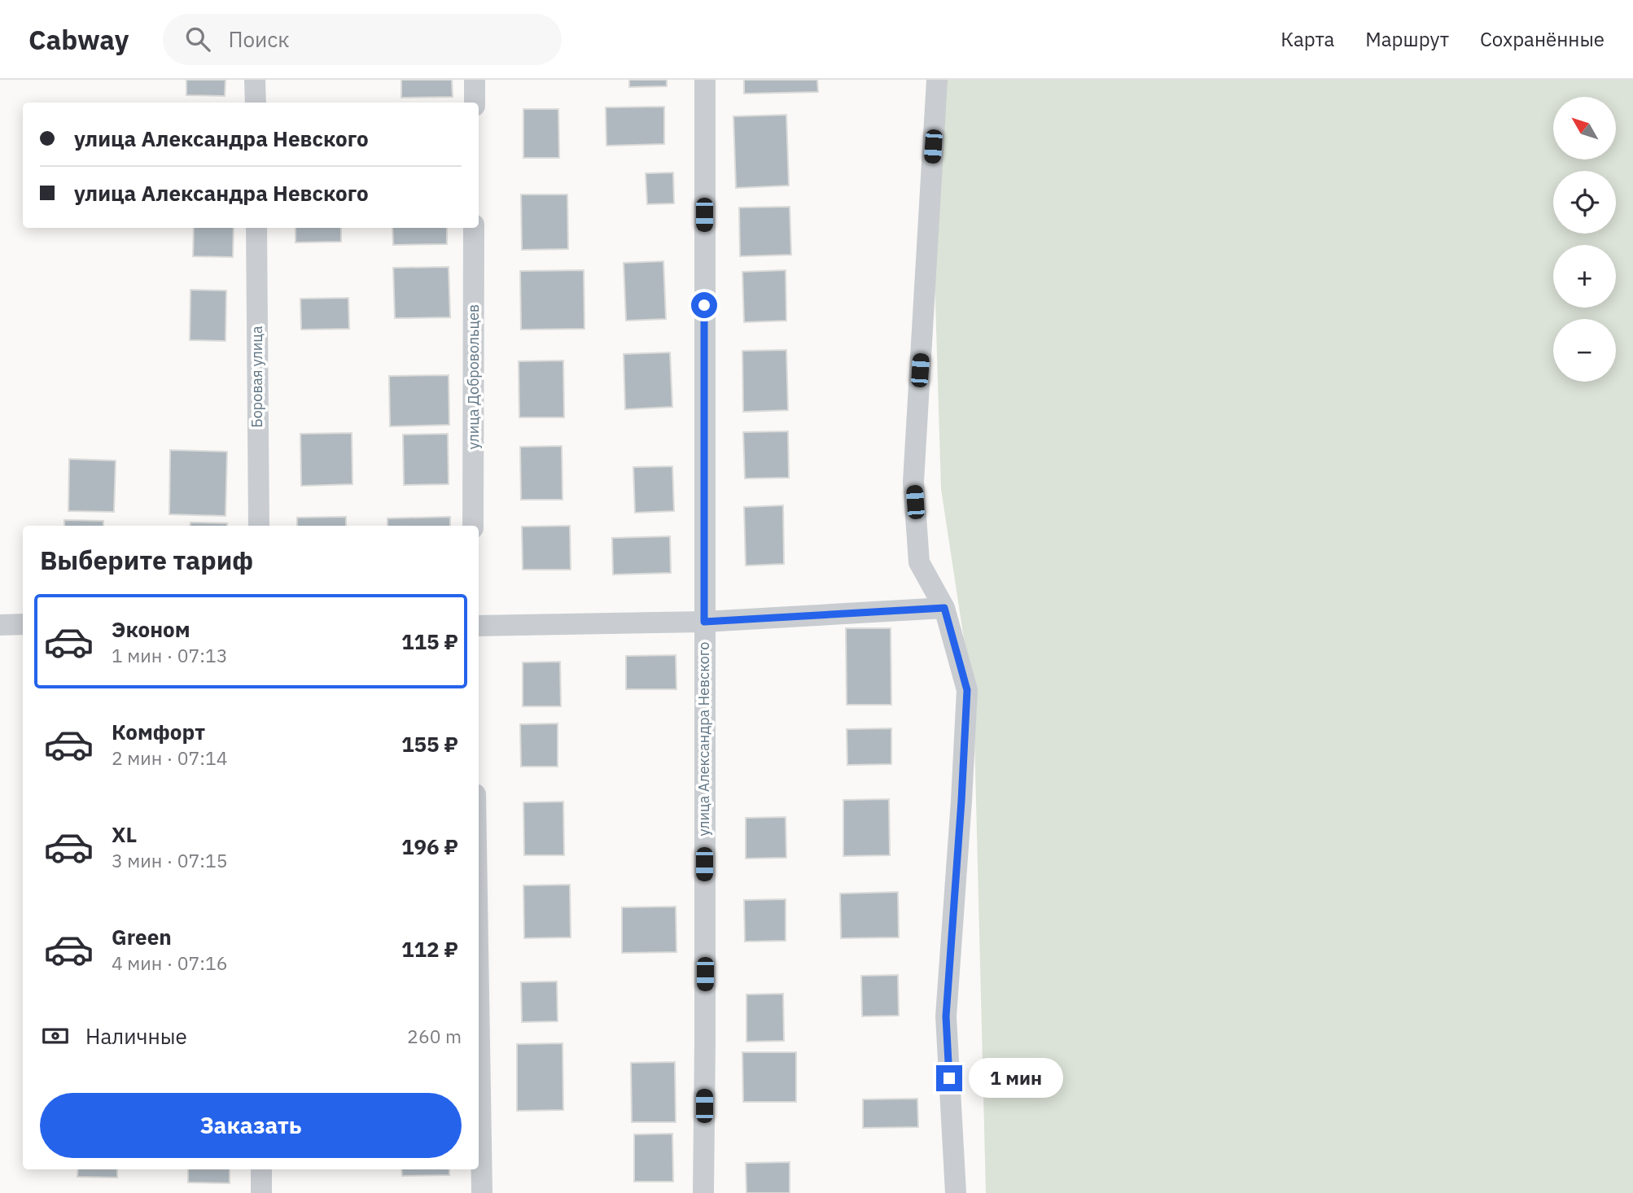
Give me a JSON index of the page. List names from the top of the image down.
{
  "streets": {
    "street": ["Боровая улица", "улица Добровольцев", "улица Александра Невского"]
  },
  "north": "top left",
  "page": {
    "header": "Cabway",
    "search": "Поиск",
    "nav": ["Карта", "Маршрут", "Сохранённые"],
    "map_buttons": ["+", "−"],
    "banner": ["улица Александра Невского", "улица Александра Невского"],
    "heading": "Выберите тариф",
    "list": [
      {
        "name": "Эконом",
        "note": "1 мин · 07:13",
        "value": "115 ₽"
      },
      {
        "name": "Комфорт",
        "note": "2 мин · 07:14",
        "value": "155 ₽"
      },
      {
        "name": "XL",
        "note": "3 мин · 07:15",
        "value": "196 ₽"
      },
      {
        "name": "Green",
        "note": "4 мин · 07:16",
        "value": "112 ₽"
      }
    ],
    "pay": ["Наличные", "260 m"],
    "bubble": "1 мин",
    "buttons": "Заказать"
  }
}
